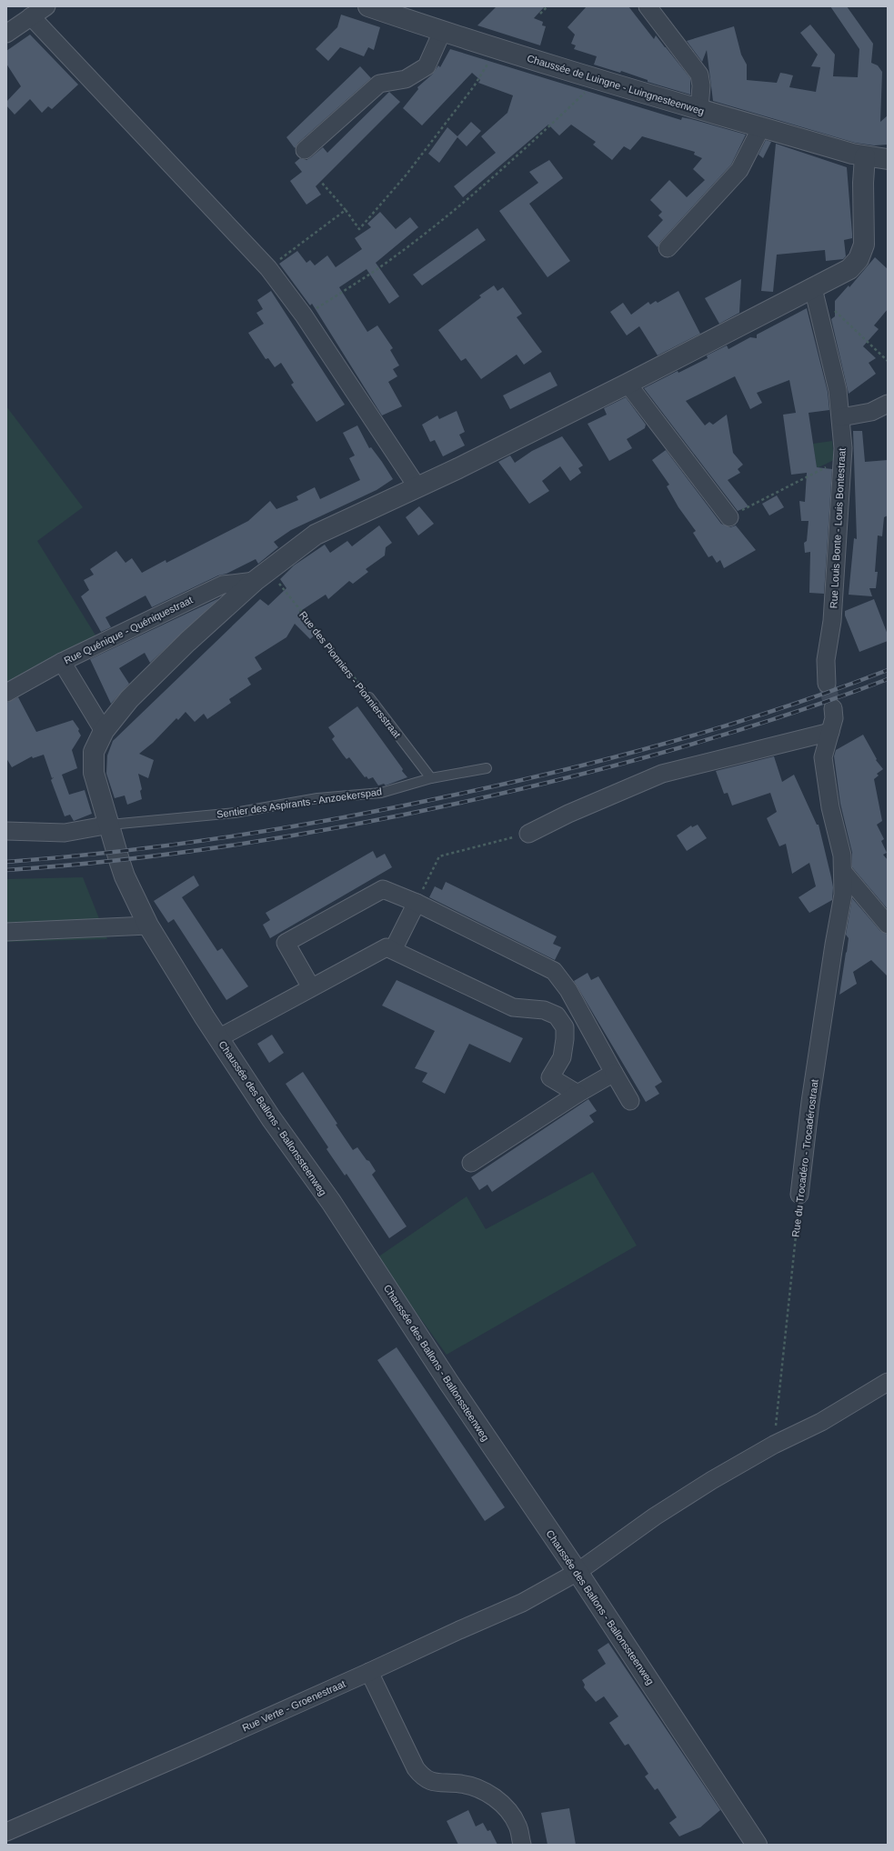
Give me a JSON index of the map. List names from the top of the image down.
{
  "streets": {
    "street": [
      "Chaussée de Luingne - Luingnesteenweg",
      "Rue Louis Bonte - Louis Bontestraat",
      "Rue Quénique - Quéniquestraat",
      "Chaussée des Ballons - Ballonssteenweg",
      "Rue du Trocadéro - Trocadérostraat",
      "Rue Verte - Groenestraat"
    ],
    "lane": ["Rue des Pionniers - Pionniersstraat", "Sentier des Aspirants - Anzoekerspad"]
  },
  "crossings": [
    ["Chaussée de Luingne - Luingnesteenweg", "Chaussée des Ballons - Ballonssteenweg"],
    ["Rue Louis Bonte - Louis Bontestraat", "Chaussée des Ballons - Ballonssteenweg"],
    ["Rue Quénique - Quéniquestraat", "Rue des Pionniers - Pionniersstraat"],
    ["Rue Quénique - Quéniquestraat", "Chaussée des Ballons - Ballonssteenweg"],
    ["Rue des Pionniers - Pionniersstraat", "Sentier des Aspirants - Anzoekerspad"],
    ["Rue des Pionniers - Pionniersstraat", "Chaussée des Ballons - Ballonssteenweg"],
    ["Sentier des Aspirants - Anzoekerspad", "Chaussée des Ballons - Ballonssteenweg"],
    ["Chaussée des Ballons - Ballonssteenweg", "Rue Verte - Groenestraat"],
    ["Rue du Trocadéro - Trocadérostraat", "Rue Verte - Groenestraat"]
  ]
}
